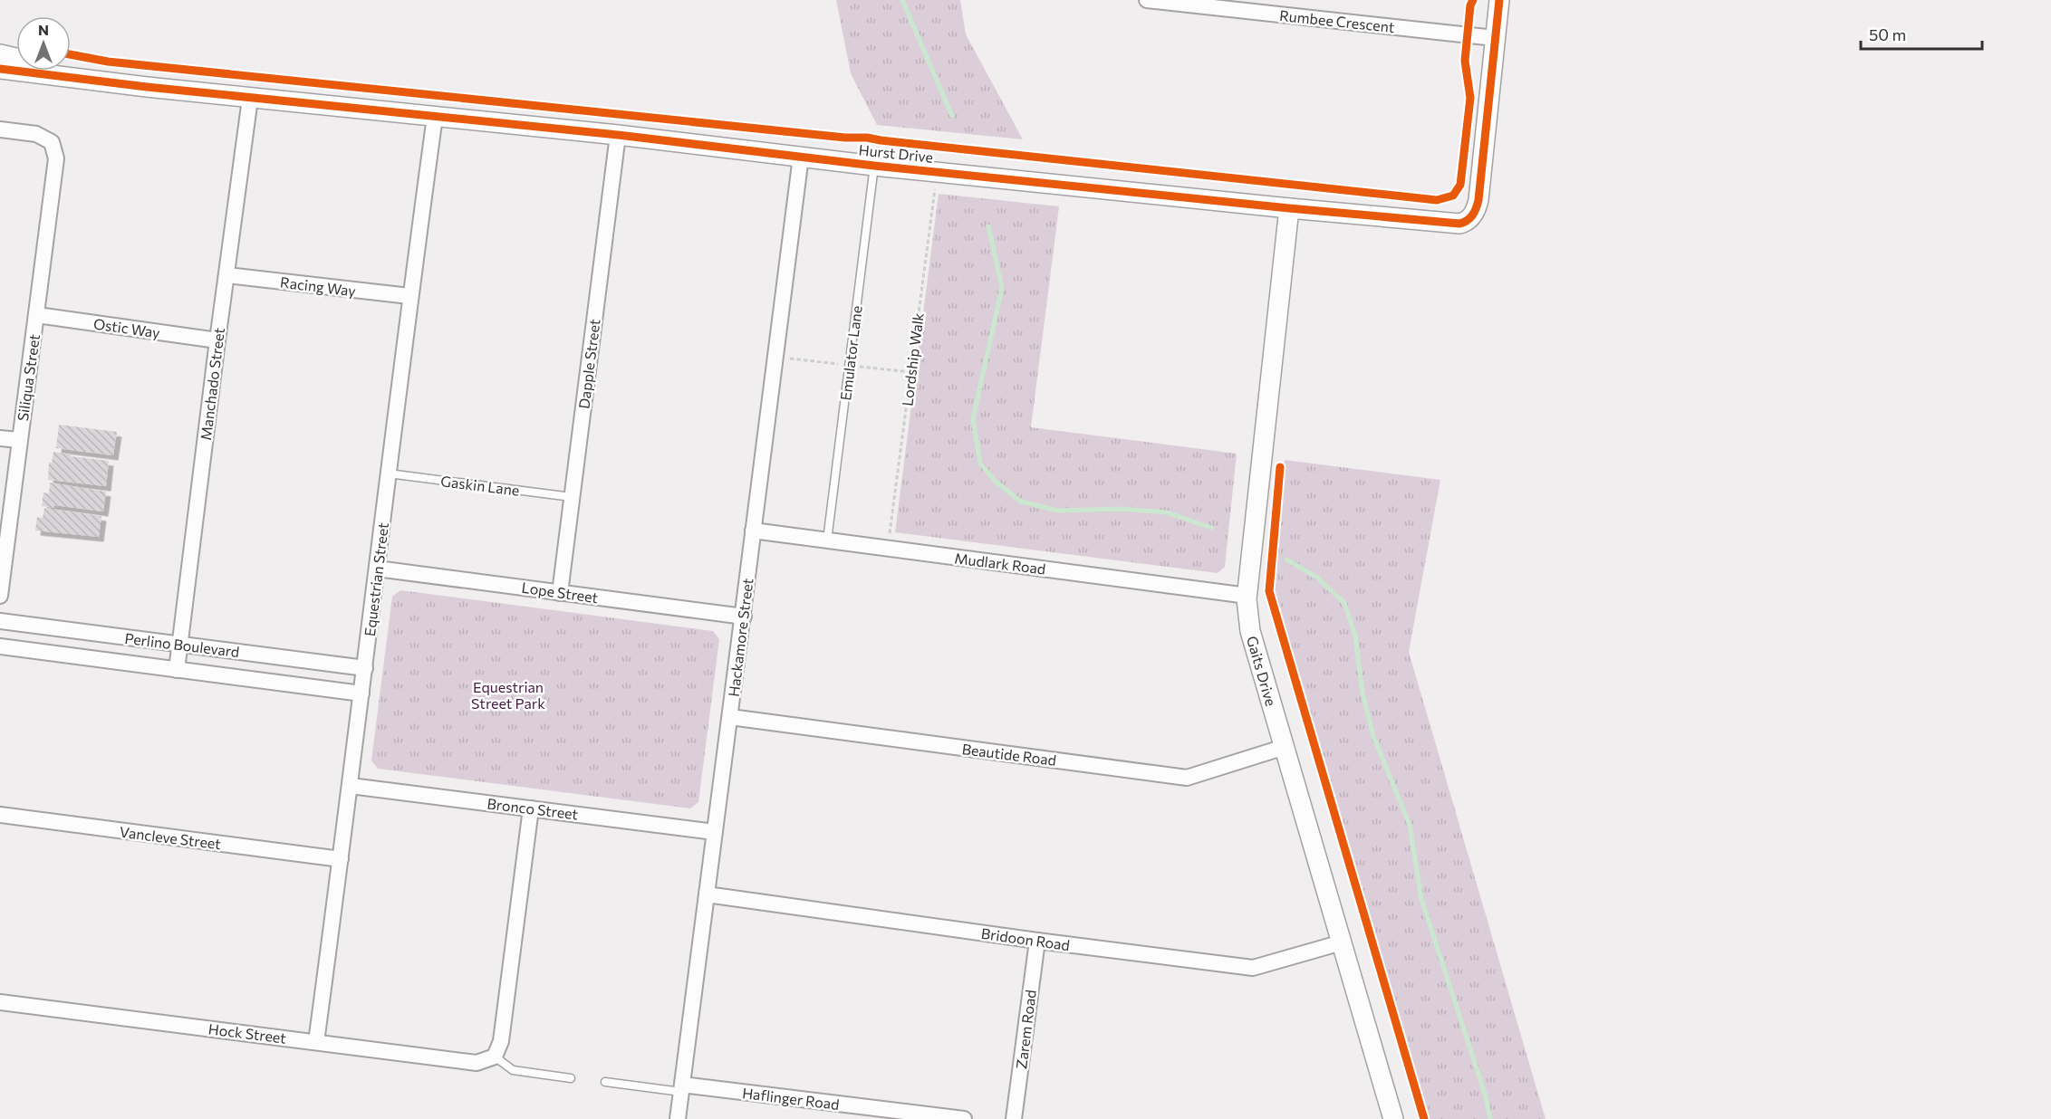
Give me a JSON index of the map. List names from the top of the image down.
{
  "streets": {
    "street": [
      "Rumbee Crescent",
      "Hurst Drive",
      "Racing Way",
      "Ostic Way",
      "Dapple Street",
      "Siliqua Street",
      "Manchado Street",
      "Mudlark Road",
      "Equestrian Street",
      "Lope Street",
      "Hackamore Street",
      "Perlino Boulevard",
      "Gaits Drive",
      "Beautide Road",
      "Bronco Street",
      "Vancleve Street",
      "Bridoon Road",
      "Zarem Road",
      "Hock Street",
      "Haflinger Road"
    ],
    "lane": ["Emulator Lane", "Gaskin Lane"],
    "path": ["Lordship Walk"]
  },
  "crossings": [
    ["Rumbee Crescent", "Hurst Drive"],
    ["Hurst Drive", "Emulator Lane"],
    ["Hurst Drive", "Lordship Walk"],
    ["Hurst Drive", "Dapple Street"],
    ["Hurst Drive", "Manchado Street"],
    ["Hurst Drive", "Equestrian Street"],
    ["Hurst Drive", "Hackamore Street"],
    ["Hurst Drive", "Gaits Drive"],
    ["Racing Way", "Manchado Street"],
    ["Racing Way", "Equestrian Street"],
    ["Ostic Way", "Siliqua Street"],
    ["Ostic Way", "Manchado Street"],
    ["Emulator Lane", "Mudlark Road"],
    ["Lordship Walk", "Mudlark Road"],
    ["Dapple Street", "Gaskin Lane"],
    ["Dapple Street", "Lope Street"],
    ["Manchado Street", "Perlino Boulevard"],
    ["Gaskin Lane", "Equestrian Street"],
    ["Mudlark Road", "Hackamore Street"],
    ["Mudlark Road", "Gaits Drive"],
    ["Equestrian Street", "Lope Street"],
    ["Equestrian Street", "Perlino Boulevard"],
    ["Equestrian Street", "Bronco Street"],
    ["Equestrian Street", "Vancleve Street"],
    ["Equestrian Street", "Hock Street"],
    ["Lope Street", "Hackamore Street"],
    ["Hackamore Street", "Beautide Road"],
    ["Hackamore Street", "Bronco Street"],
    ["Hackamore Street", "Bridoon Road"],
    ["Hackamore Street", "Haflinger Road"],
    ["Gaits Drive", "Beautide Road"],
    ["Gaits Drive", "Bridoon Road"],
    ["Bridoon Road", "Zarem Road"]
  ],
  "parks": ["Equestrian Street Park"],
  "scale_bar": "50 m",
  "north": "top"
}
